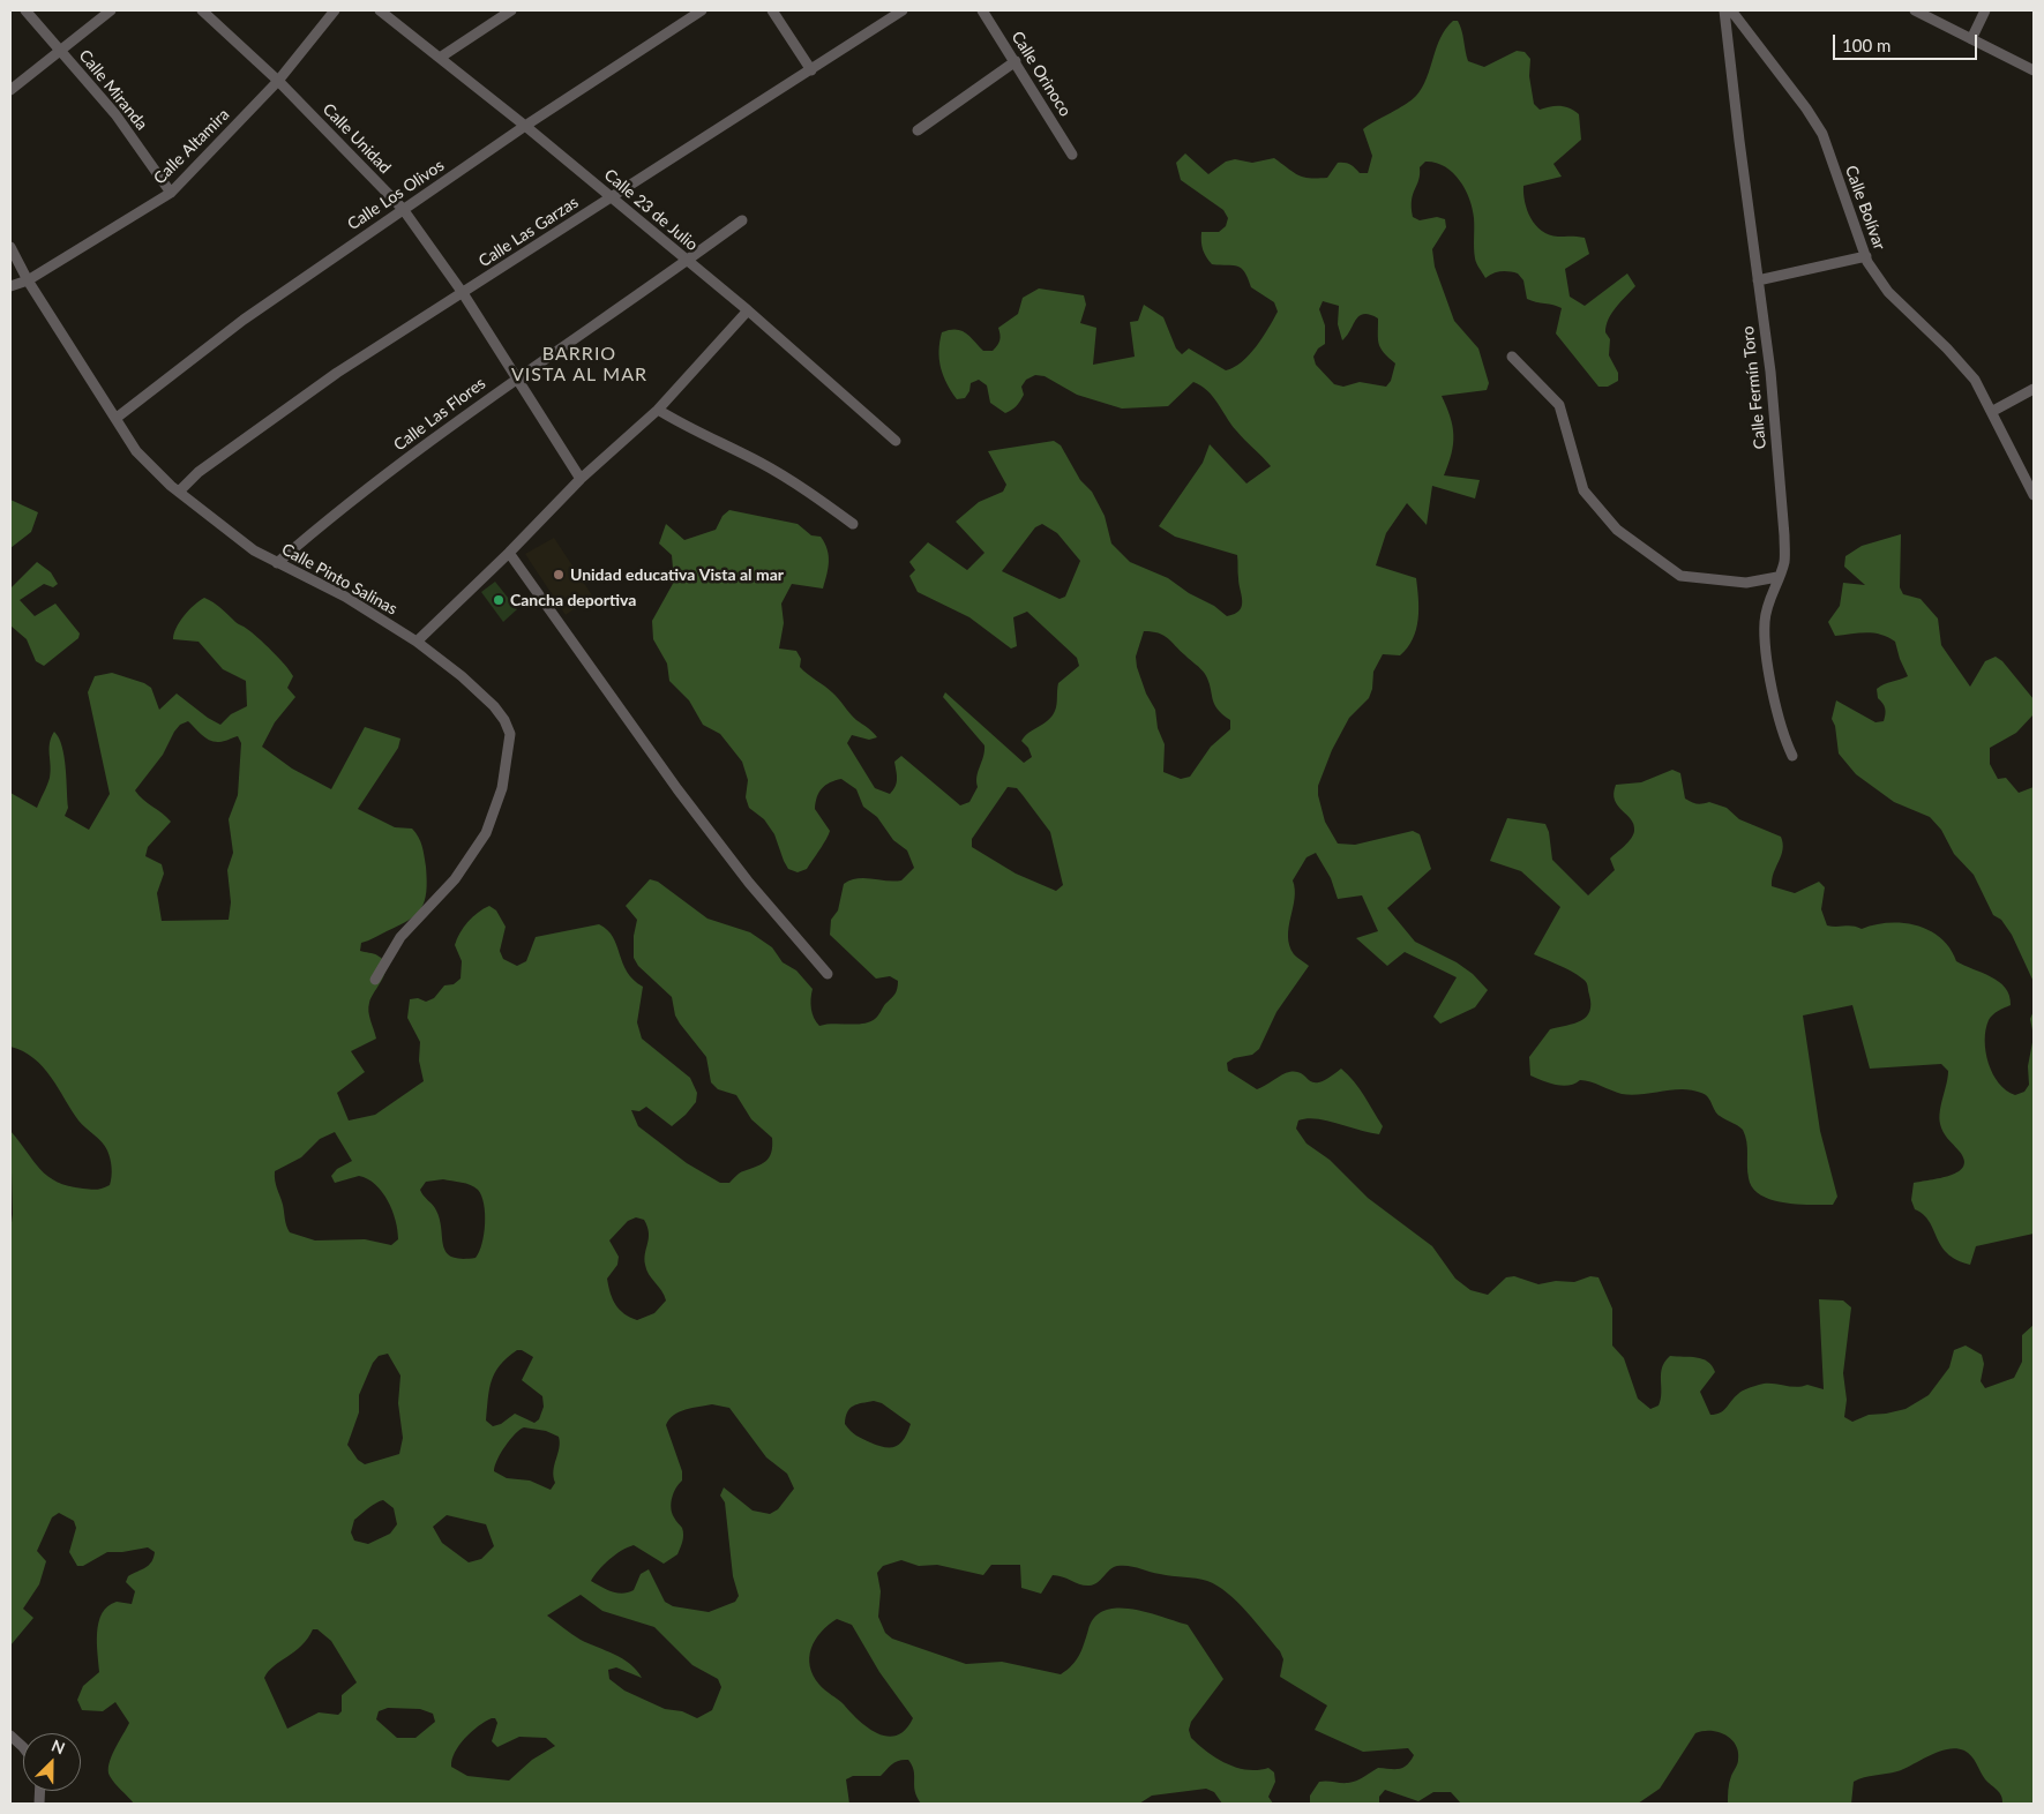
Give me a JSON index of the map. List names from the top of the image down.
{
  "streets": {
    "street": [
      "Calle Orinoco",
      "Calle Miranda",
      "Calle Unidad",
      "Calle Altamira",
      "Calle Los Olivos",
      "Calle Bolívar",
      "Calle 23 de Julio",
      "Calle Las Garzas",
      "Calle Fermín Toro",
      "Calle Las Flores",
      "Calle Pinto Salinas"
    ]
  },
  "crossings": [
    ["Calle Miranda", "Calle Altamira"],
    ["Calle Unidad", "Calle Altamira"],
    ["Calle Unidad", "Calle Los Olivos"],
    ["Calle Unidad", "Calle Las Garzas"],
    ["Calle Unidad", "Calle Las Flores"],
    ["Calle Altamira", "Calle Pinto Salinas"],
    ["Calle Los Olivos", "Calle 23 de Julio"],
    ["Calle Los Olivos", "Calle Pinto Salinas"],
    ["Calle 23 de Julio", "Calle Las Garzas"],
    ["Calle 23 de Julio", "Calle Las Flores"],
    ["Calle Las Garzas", "Calle Pinto Salinas"],
    ["Calle Las Flores", "Calle Pinto Salinas"]
  ],
  "districts": ["BARRIO VISTA AL MAR"],
  "places": ["Unidad educativa Vista al mar", "Cancha deportiva"],
  "scale_bar": "100 m",
  "north": "top right"
}
